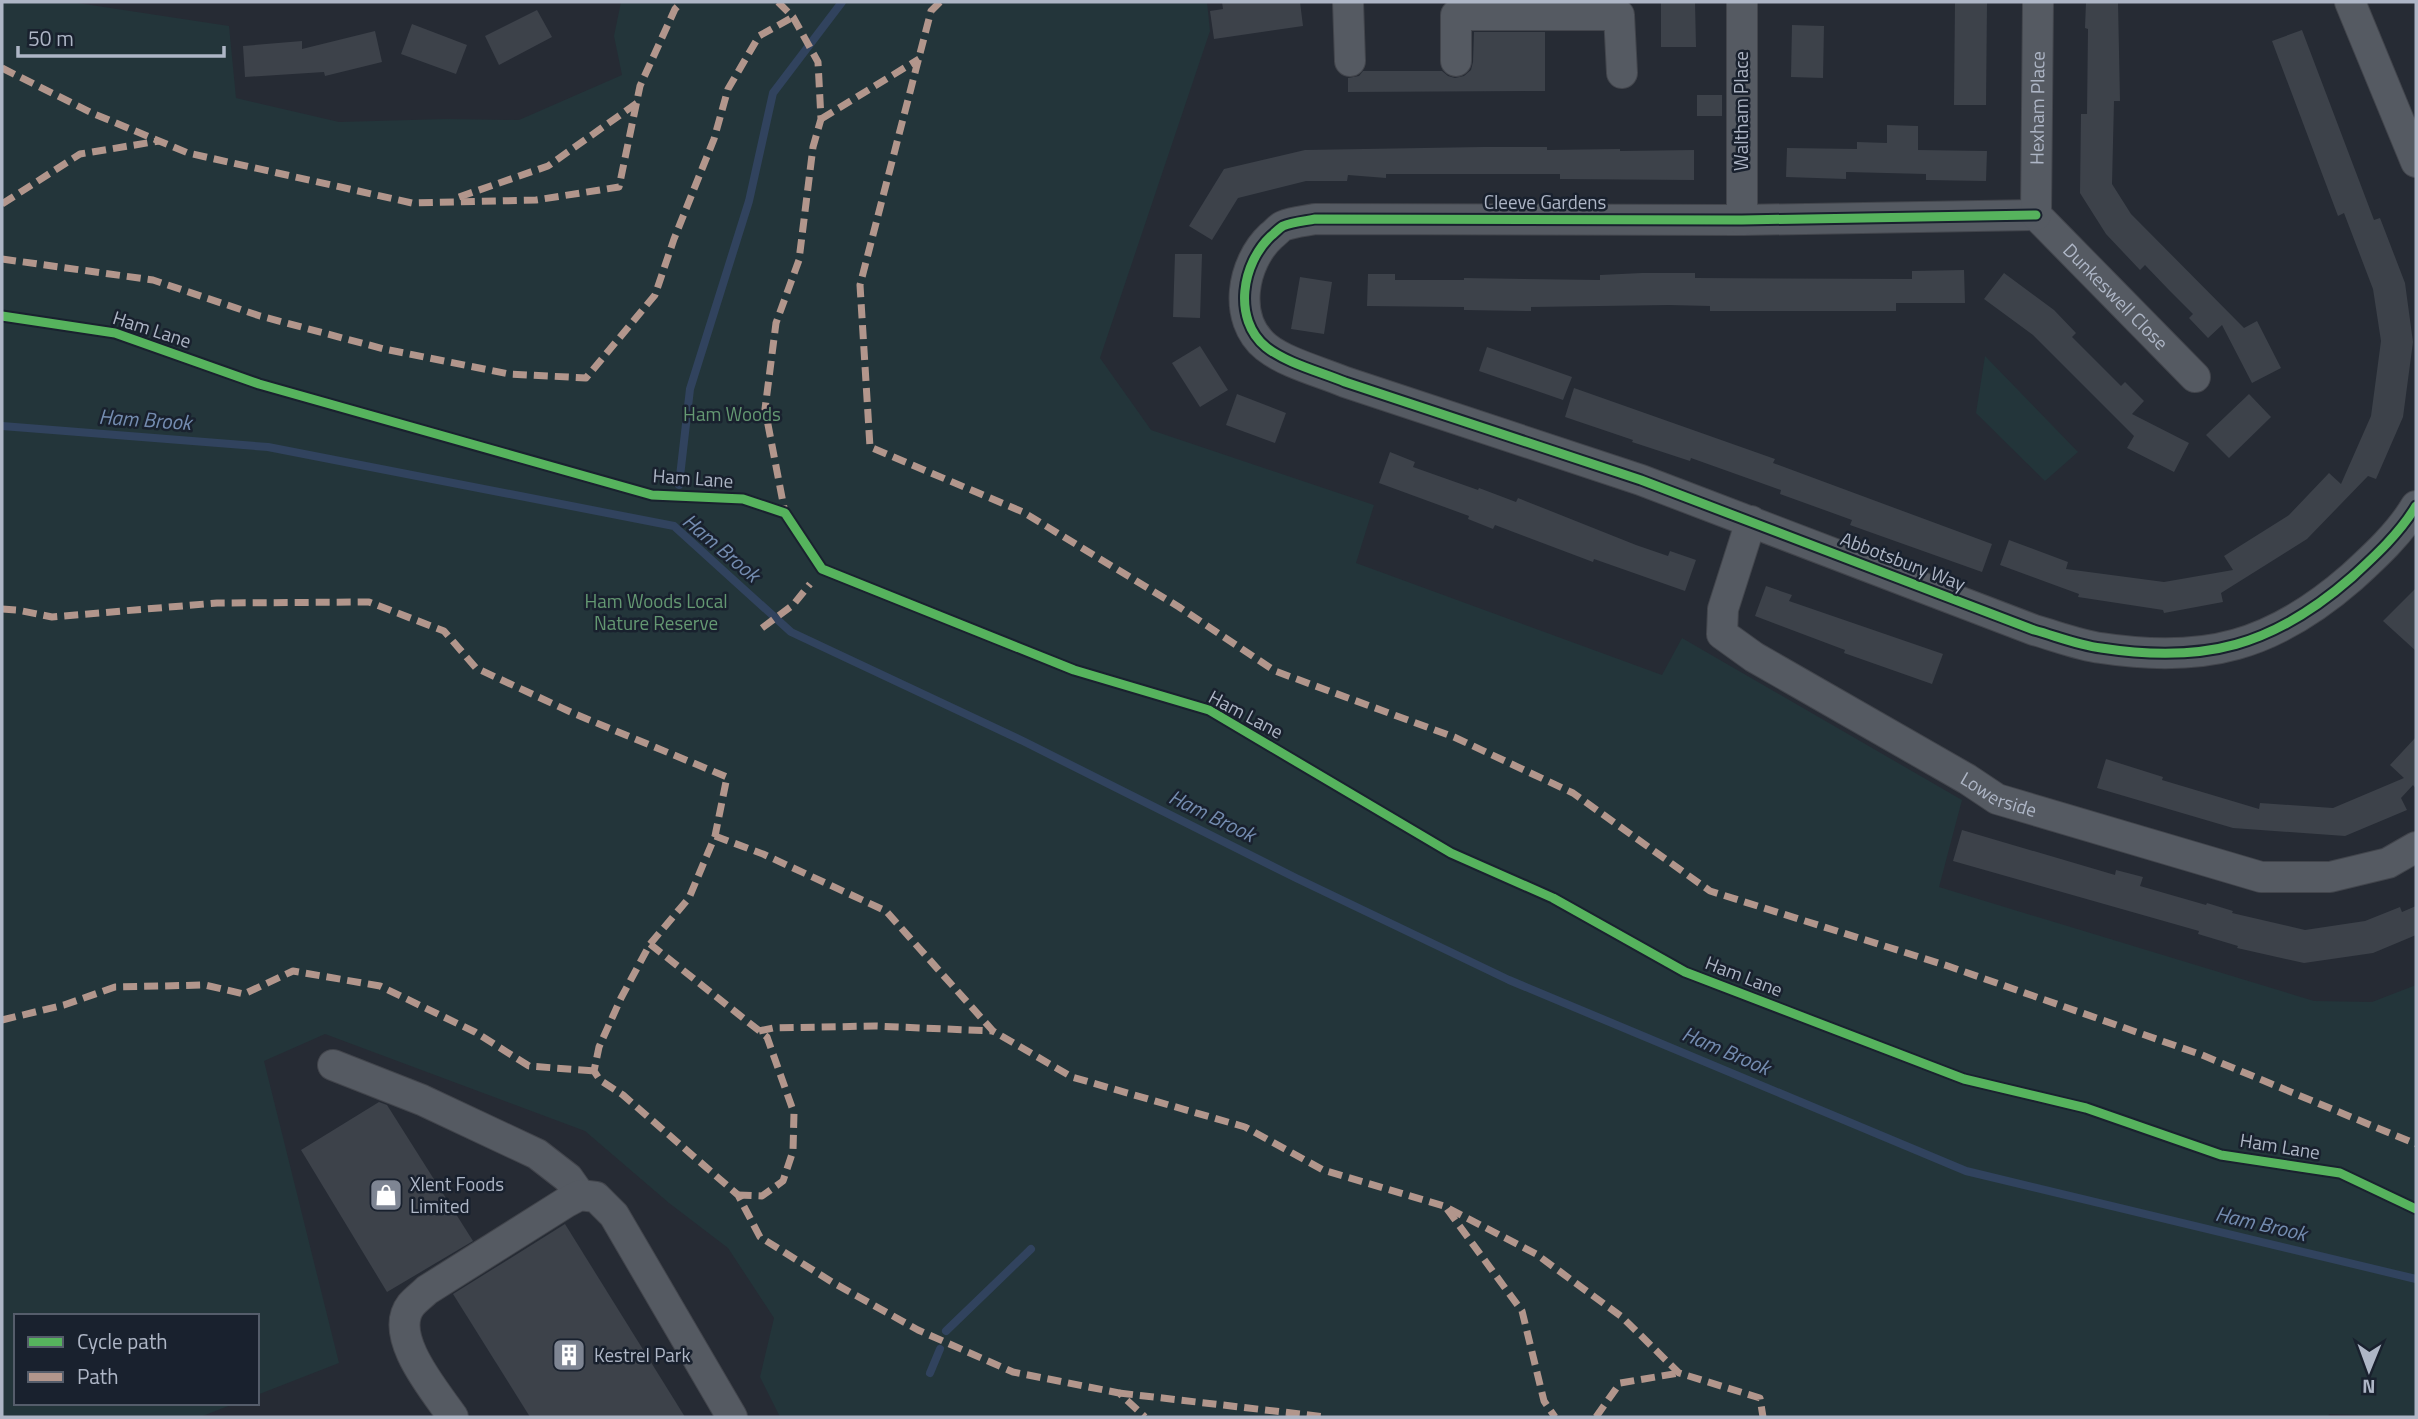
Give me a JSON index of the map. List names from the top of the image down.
{
  "streets": {
    "street": [
      "Hexham Place",
      "Waltham Place",
      "Cleeve Gardens",
      "Dunkeswell Close",
      "Abbotsbury Way",
      "Lowerside"
    ],
    "cycle path": ["Ham Lane"]
  },
  "crossings": [
    ["Hexham Place", "Cleeve Gardens"],
    ["Hexham Place", "Dunkeswell Close"],
    ["Waltham Place", "Cleeve Gardens"],
    ["Cleeve Gardens", "Dunkeswell Close"],
    ["Cleeve Gardens", "Abbotsbury Way"],
    ["Abbotsbury Way", "Lowerside"]
  ],
  "water": ["Ham Brook"],
  "parks": ["Ham Woods", "Ham Woods Local Nature Reserve"],
  "places": {
    "shop": ["Xlent Foods Limited"],
    "building": ["Kestrel Park"]
  },
  "legend": ["Cycle path", "Path"],
  "scale_bar": "50 m",
  "north": "bottom"
}
